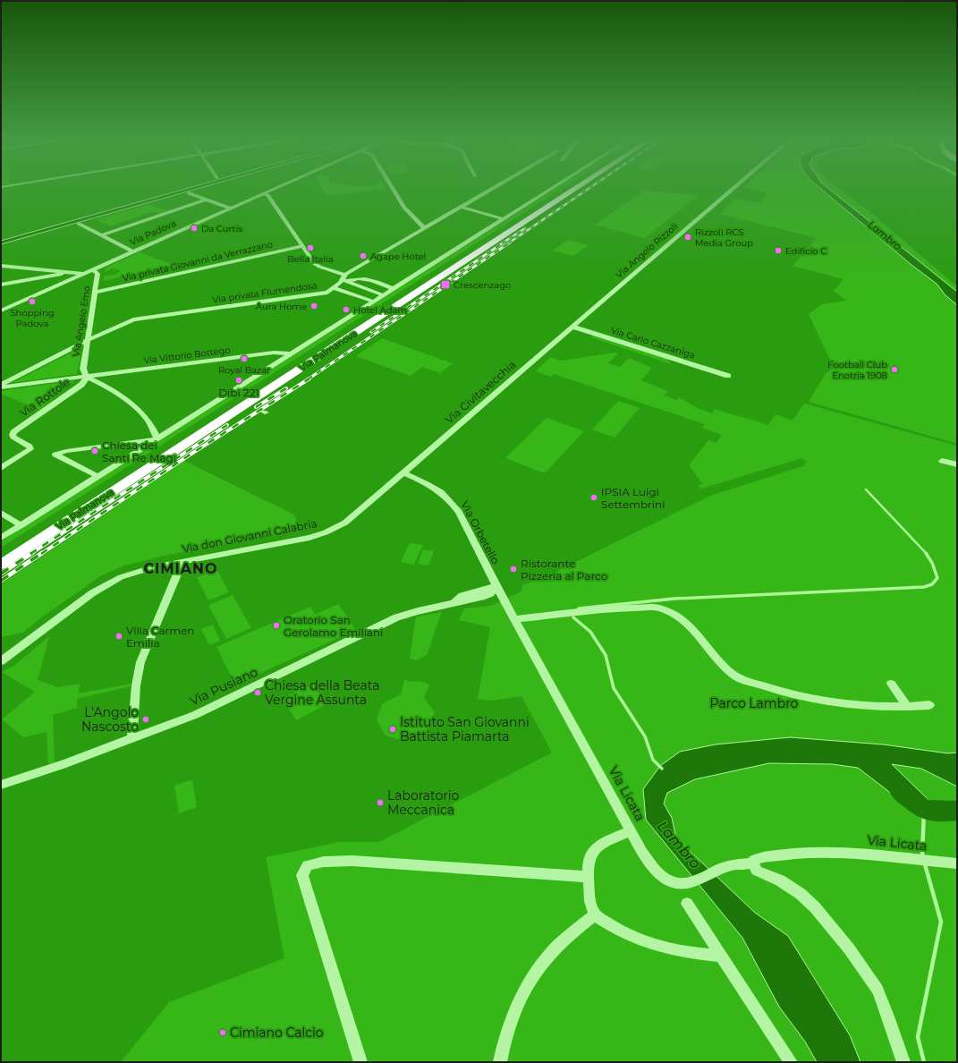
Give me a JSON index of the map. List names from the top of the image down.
{
  "streets": {
    "highway": ["Via Palmanova"],
    "street": [
      "Via Padova",
      "Via Angelo Rizzoli",
      "Via privata Giovanni da Verrazzano",
      "Via privata Flumendosa",
      "Via Angelo Emo",
      "Via Carlo Cazzaniga",
      "Via Vittorio Bottego",
      "Via Civitavecchia",
      "Via Rottole",
      "Via Orbetello",
      "Via don Giovanni Calabria",
      "Via Pusiano",
      "Via Licata"
    ]
  },
  "crossings": [
    ["Via Padova", "Via Angelo Emo"],
    ["Via Angelo Rizzoli", "Via Carlo Cazzaniga"],
    ["Via Angelo Rizzoli", "Via Civitavecchia"],
    ["Via privata Giovanni da Verrazzano", "Via Angelo Emo"],
    ["Via privata Flumendosa", "Via Angelo Emo"],
    ["Via privata Flumendosa", "Via Vittorio Bottego"],
    ["Via Angelo Emo", "Via Vittorio Bottego"],
    ["Via Angelo Emo", "Via Rottole"],
    ["Via Carlo Cazzaniga", "Via Civitavecchia"],
    ["Via Palmanova", "Via Vittorio Bottego"],
    ["Via Vittorio Bottego", "Via Rottole"],
    ["Via Civitavecchia", "Via Orbetello"],
    ["Via Civitavecchia", "Via don Giovanni Calabria"],
    ["Via Orbetello", "Via don Giovanni Calabria"],
    ["Via Orbetello", "Via Pusiano"],
    ["Via Orbetello", "Via Licata"],
    ["Via Pusiano", "Via Licata"]
  ],
  "districts": ["CIMIANO"],
  "water": ["Lambro"],
  "parks": ["Parco Lambro"],
  "places": {
    "other": [
      "Da Curtis",
      "Rizzoli RCS Media Group",
      "Bella Italia",
      "Edificio C",
      "Agape Hotel",
      "Shopping Padova",
      "Aura Home",
      "Hotel Adam",
      "Royal Bazar",
      "Football Club Enotria 1908",
      "Dibi 221",
      "Chiesa dei Santi Re Magi",
      "IPSIA Luigi Settembrini",
      "Ristorante Pizzeria al Parco",
      "Oratorio San Gerolamo Emiliani",
      "Villa Carmen Emilia",
      "Chiesa della Beata Vergine Assunta",
      "L'Angolo Nascosto",
      "Istituto San Giovanni Battista Piamarta",
      "Laboratorio Meccanica",
      "Cimiano Calcio"
    ],
    "transit": ["Crescenzago"]
  }
}
